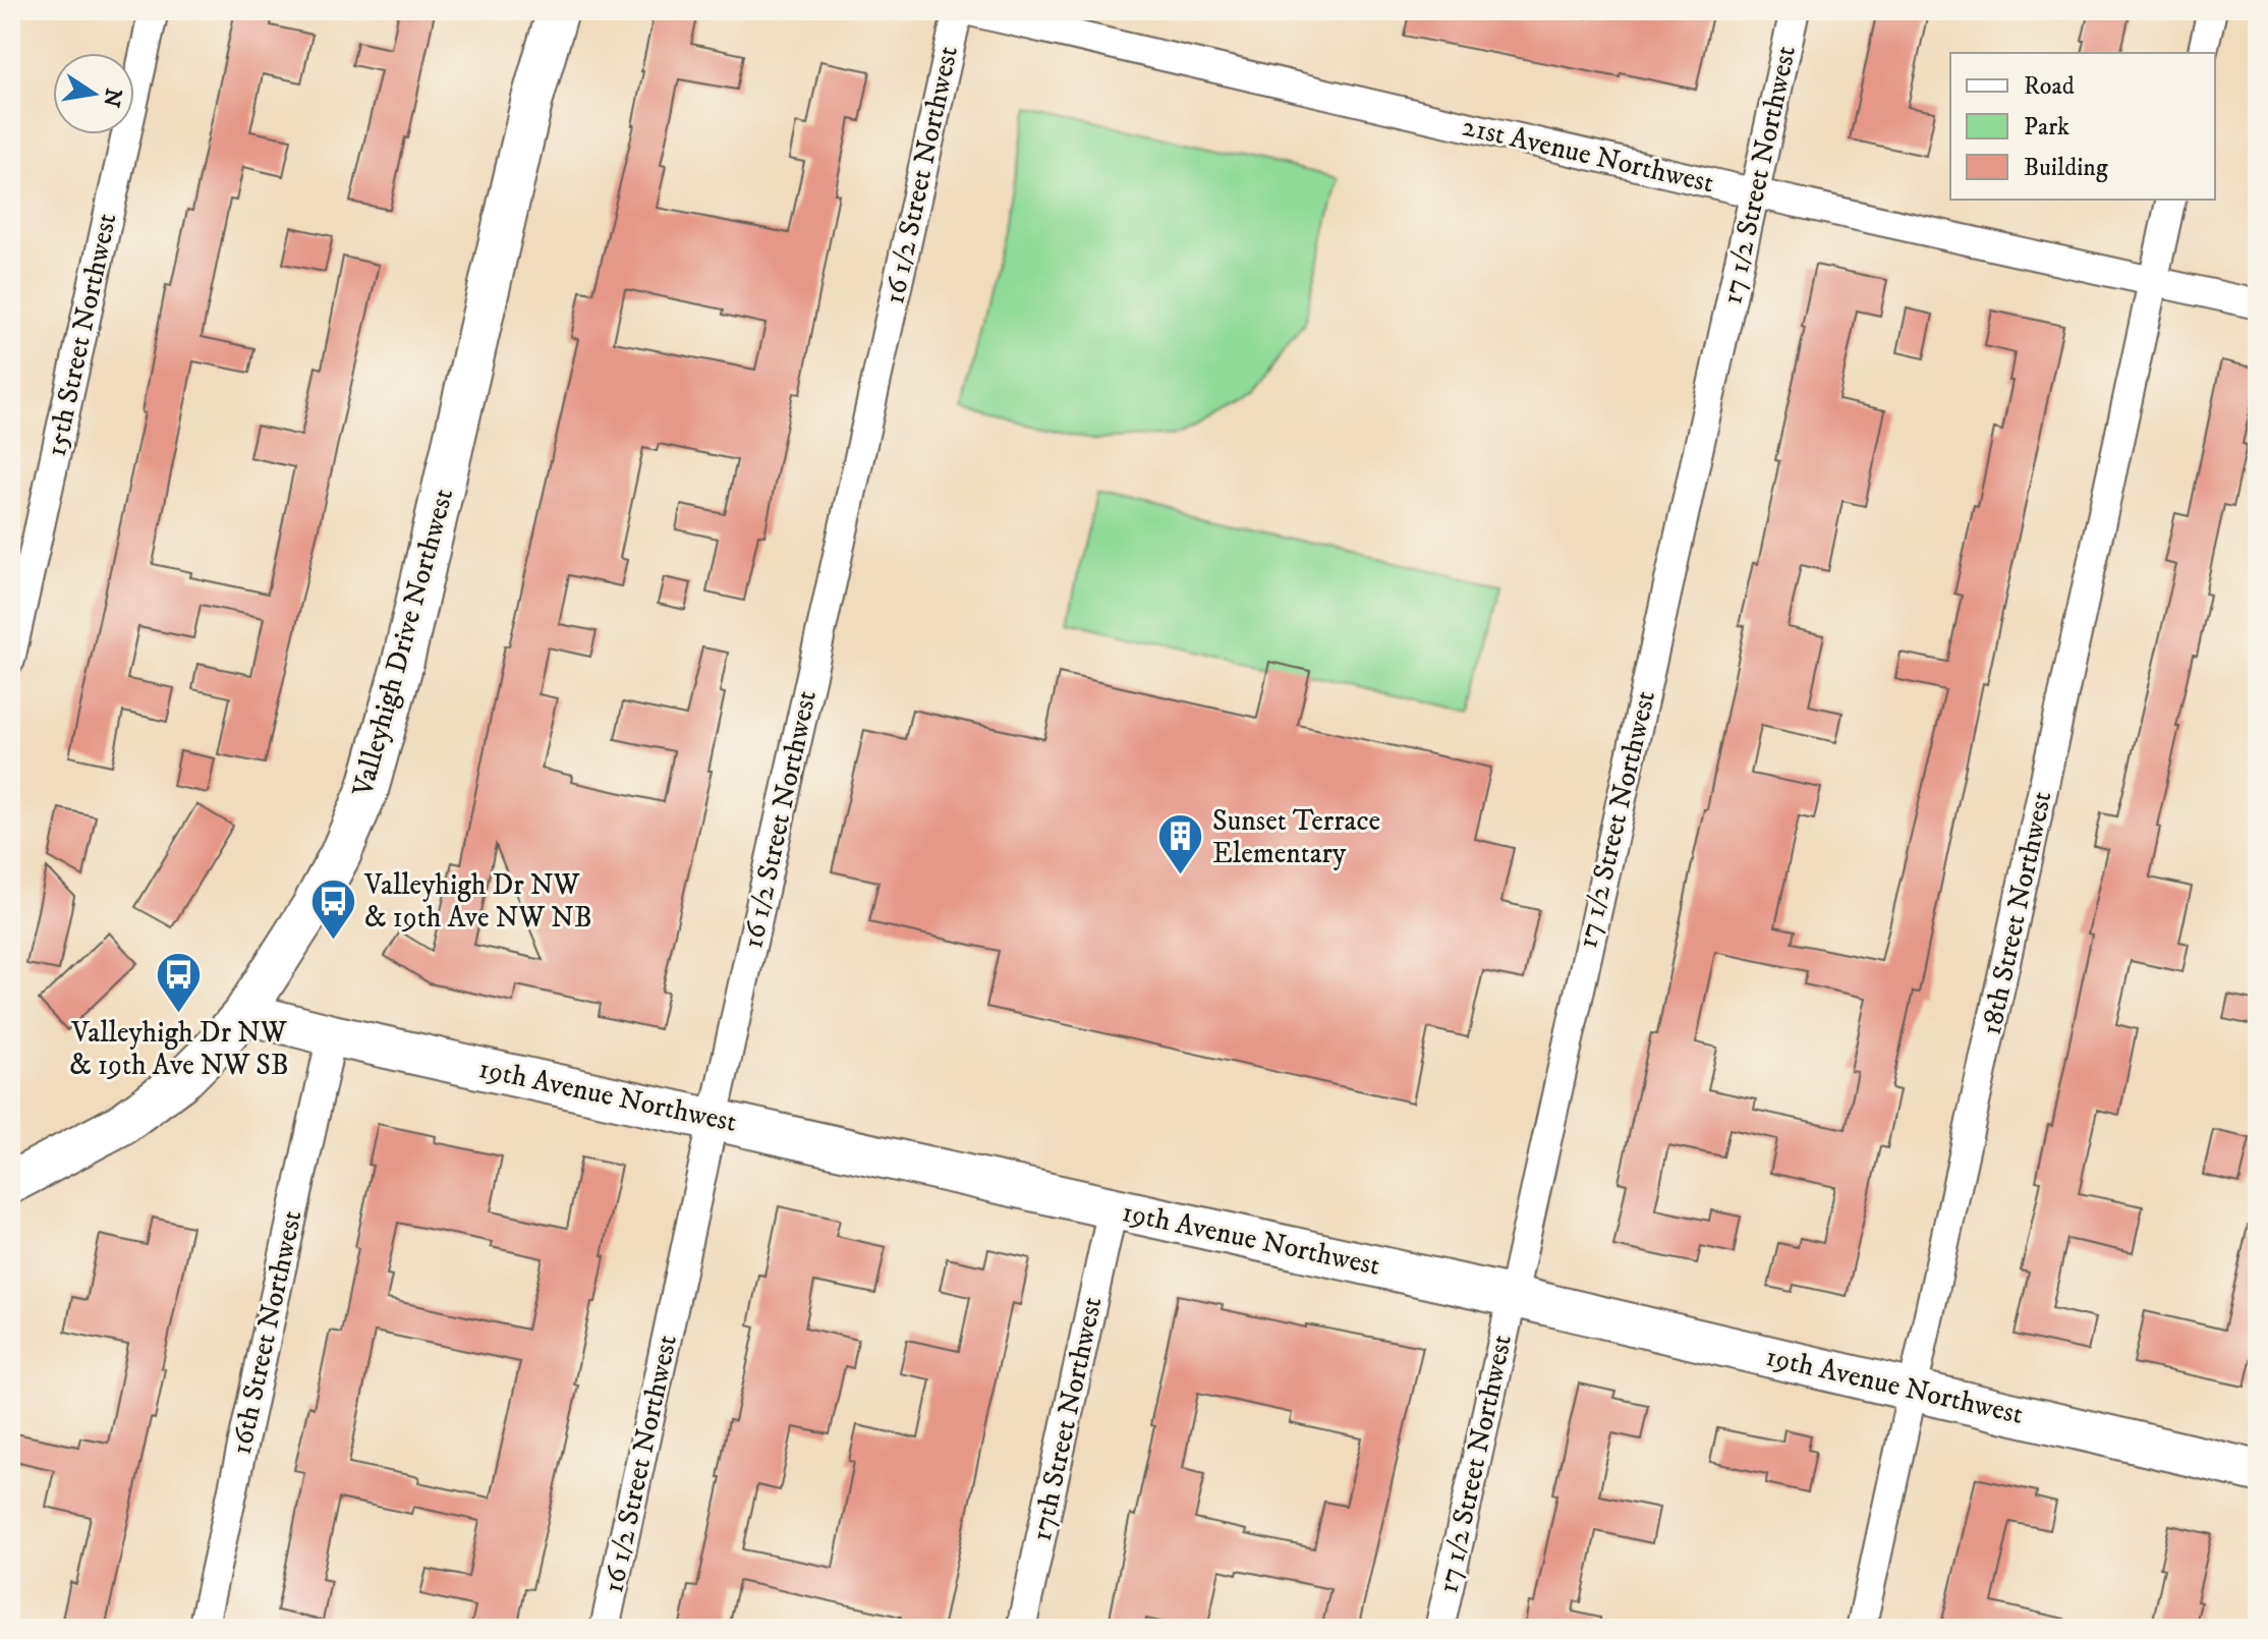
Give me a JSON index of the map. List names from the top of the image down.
{
  "streets": {
    "street": [
      "21st Avenue Northwest",
      "16 1/2 Street Northwest",
      "17 1/2 Street Northwest",
      "15th Street Northwest",
      "Valleyhigh Drive Northwest",
      "18th Street Northwest",
      "19th Avenue Northwest",
      "16th Street Northwest",
      "17th Street Northwest"
    ]
  },
  "crossings": [
    ["21st Avenue Northwest", "17 1/2 Street Northwest"],
    ["21st Avenue Northwest", "18th Street Northwest"],
    ["16 1/2 Street Northwest", "19th Avenue Northwest"],
    ["17 1/2 Street Northwest", "19th Avenue Northwest"],
    ["Valleyhigh Drive Northwest", "19th Avenue Northwest"],
    ["18th Street Northwest", "19th Avenue Northwest"],
    ["19th Avenue Northwest", "16th Street Northwest"],
    ["19th Avenue Northwest", "17th Street Northwest"]
  ],
  "places": {
    "building": ["Sunset Terrace Elementary"],
    "bus stop": ["Valleyhigh Dr NW & 19th Ave NW NB", "Valleyhigh Dr NW & 19th Ave NW SB"]
  },
  "legend": ["Road", "Park", "Building"],
  "north": "right"
}
